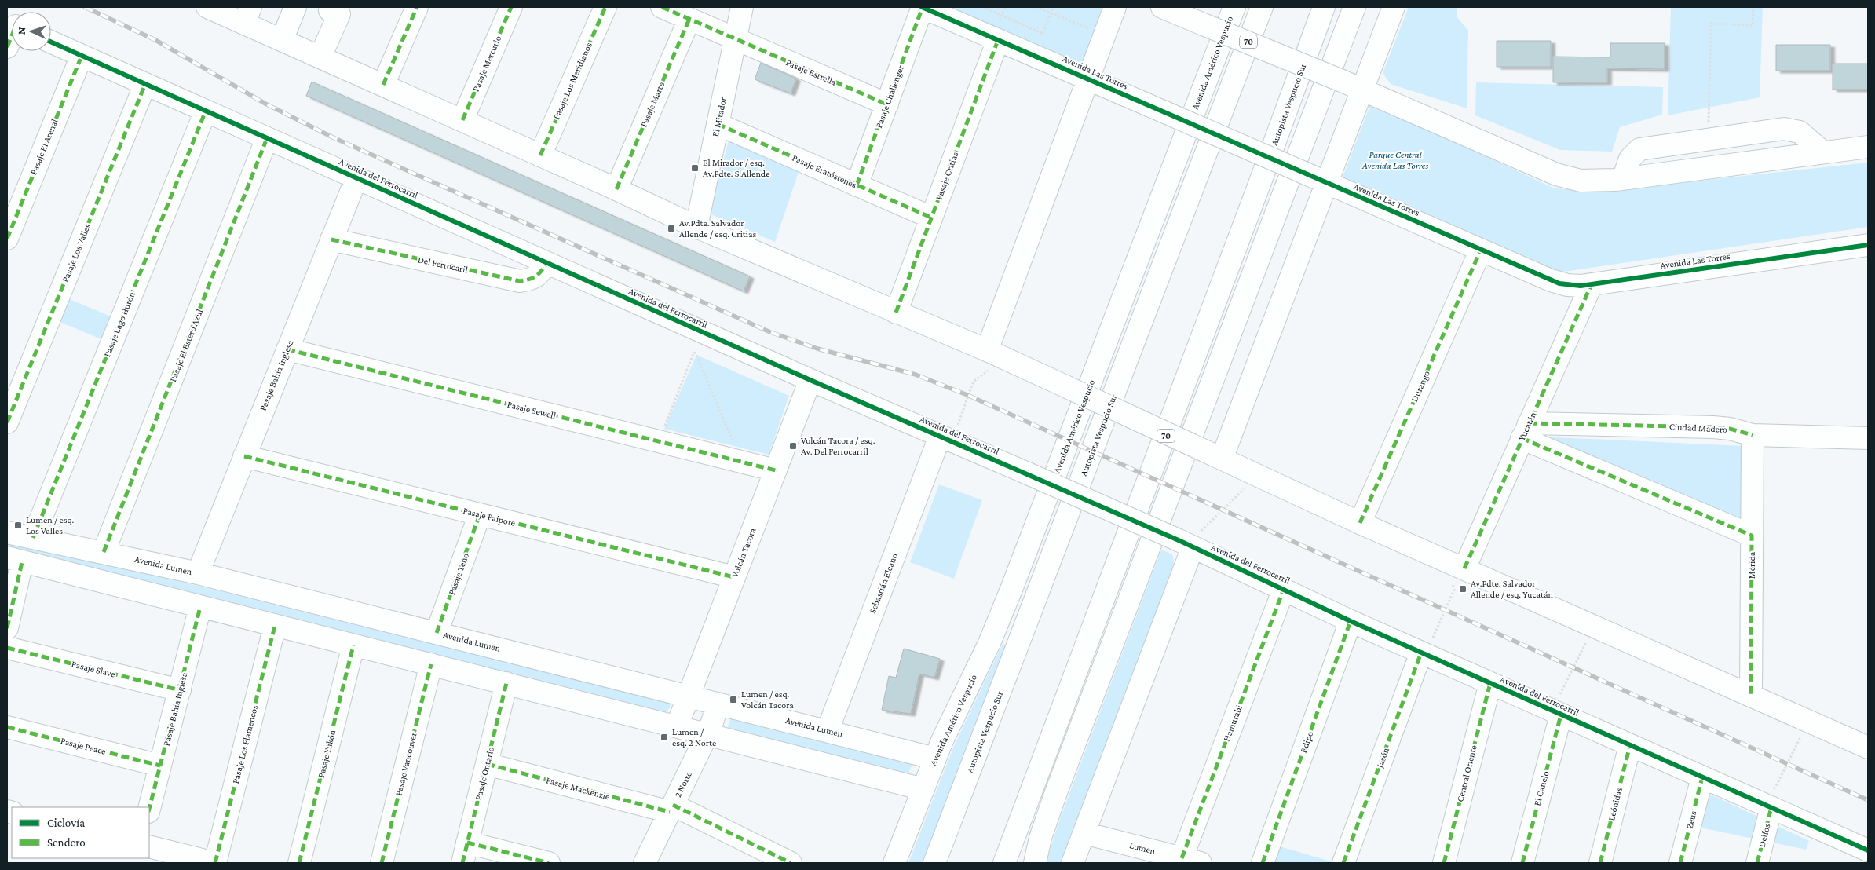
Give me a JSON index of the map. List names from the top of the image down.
{
  "streets": {
    "main road": [
      "70",
      "Avenida Américo Vespucio",
      "Pasaje Mercurio",
      "Pasaje Estrella",
      "Avenida Las Torres",
      "Pasaje Los Meridianos",
      "Pasaje Challenger",
      "Pasaje Marte",
      "Autopista Vespucio Sur",
      "El Mirador",
      "Pasaje El Arenal",
      "Pasaje Eratóstenes",
      "Pasaje Critias",
      "Avenida del Ferrocarril",
      "Pasaje Los Valles",
      "Del Ferrocaril",
      "Pasaje Lago Hurón",
      "Pasaje El Estero Azul",
      "Pasaje Bahía Inglesa",
      "Durango",
      "Pasaje Sewell",
      "Yucatán",
      "Ciudad Madero",
      "Pasaje Paipote",
      "Volcán Tacora",
      "Avenida Lumen",
      "Mérida",
      "Pasaje Teno",
      "Sebastián Elcano",
      "Pasaje Slave",
      "Hamurabi",
      "Edipo",
      "Pasaje Los Flamencos",
      "Pasaje Peace",
      "Pasaje Yukón",
      "Jasón",
      "Pasaje Vancouver",
      "Pasaje Ontario",
      "Central Oriente",
      "2 Norte",
      "Pasaje Mackenzie",
      "El Canelo",
      "Leónidas",
      "Zeus",
      "Delfos",
      "Lumen"
    ]
  },
  "crossings": [
    ["Avenida Américo Vespucio", "Avenida Lumen"],
    ["Pasaje Estrella", "Pasaje Challenger"],
    ["Pasaje Estrella", "Pasaje Marte"],
    ["Pasaje Estrella", "El Mirador"],
    ["Avenida Las Torres", "Pasaje Challenger"],
    ["Avenida Las Torres", "Pasaje Critias"],
    ["Avenida Las Torres", "Durango"],
    ["Avenida Las Torres", "Yucatán"],
    ["Pasaje Challenger", "Pasaje Eratóstenes"],
    ["El Mirador", "Pasaje Eratóstenes"],
    ["Pasaje El Arenal", "Avenida del Ferrocarril"],
    ["Pasaje Eratóstenes", "Pasaje Critias"],
    ["Avenida del Ferrocarril", "Pasaje Los Valles"],
    ["Avenida del Ferrocarril", "Del Ferrocaril"],
    ["Avenida del Ferrocarril", "Pasaje Lago Hurón"],
    ["Avenida del Ferrocarril", "Pasaje El Estero Azul"],
    ["Avenida del Ferrocarril", "Pasaje Bahía Inglesa"],
    ["Avenida del Ferrocarril", "Volcán Tacora"],
    ["Avenida del Ferrocarril", "Sebastián Elcano"],
    ["Avenida del Ferrocarril", "Hamurabi"],
    ["Avenida del Ferrocarril", "Edipo"],
    ["Avenida del Ferrocarril", "Jasón"],
    ["Avenida del Ferrocarril", "Central Oriente"],
    ["Avenida del Ferrocarril", "El Canelo"],
    ["Avenida del Ferrocarril", "Leónidas"],
    ["Avenida del Ferrocarril", "Zeus"],
    ["Avenida del Ferrocarril", "Delfos"],
    ["Del Ferrocaril", "Pasaje Bahía Inglesa"],
    ["Pasaje Lago Hurón", "Avenida Lumen"],
    ["Pasaje El Estero Azul", "Avenida Lumen"],
    ["Pasaje Bahía Inglesa", "Pasaje Sewell"],
    ["Pasaje Bahía Inglesa", "Pasaje Paipote"],
    ["Pasaje Bahía Inglesa", "Avenida Lumen"],
    ["Pasaje Bahía Inglesa", "Pasaje Slave"],
    ["Pasaje Bahía Inglesa", "Pasaje Peace"],
    ["Pasaje Sewell", "Volcán Tacora"],
    ["Yucatán", "Ciudad Madero"],
    ["Ciudad Madero", "Mérida"],
    ["Pasaje Paipote", "Volcán Tacora"],
    ["Pasaje Paipote", "Pasaje Teno"],
    ["Volcán Tacora", "Avenida Lumen"],
    ["Avenida Lumen", "Pasaje Teno"],
    ["Avenida Lumen", "Sebastián Elcano"],
    ["Avenida Lumen", "2 Norte"],
    ["Hamurabi", "Lumen"],
    ["Pasaje Ontario", "Pasaje Mackenzie"],
    ["2 Norte", "Pasaje Mackenzie"]
  ],
  "parks": ["Parque Central Avenida Las Torres"],
  "places": {
    "transit": [
      "El Mirador / esq. Av.Pdte. S.Allende",
      "Av.Pdte. Salvador Allende / esq. Critias",
      "Volcán Tacora / esq. Av. Del Ferrocarril",
      "Lumen / esq. Los Valles",
      "Av.Pdte. Salvador Allende / esq. Yucatán",
      "Lumen / esq. Volcán Tacora",
      "Lumen / esq. 2 Norte"
    ]
  },
  "legend": ["Ciclovía", "Sendero"],
  "north": "left"
}
